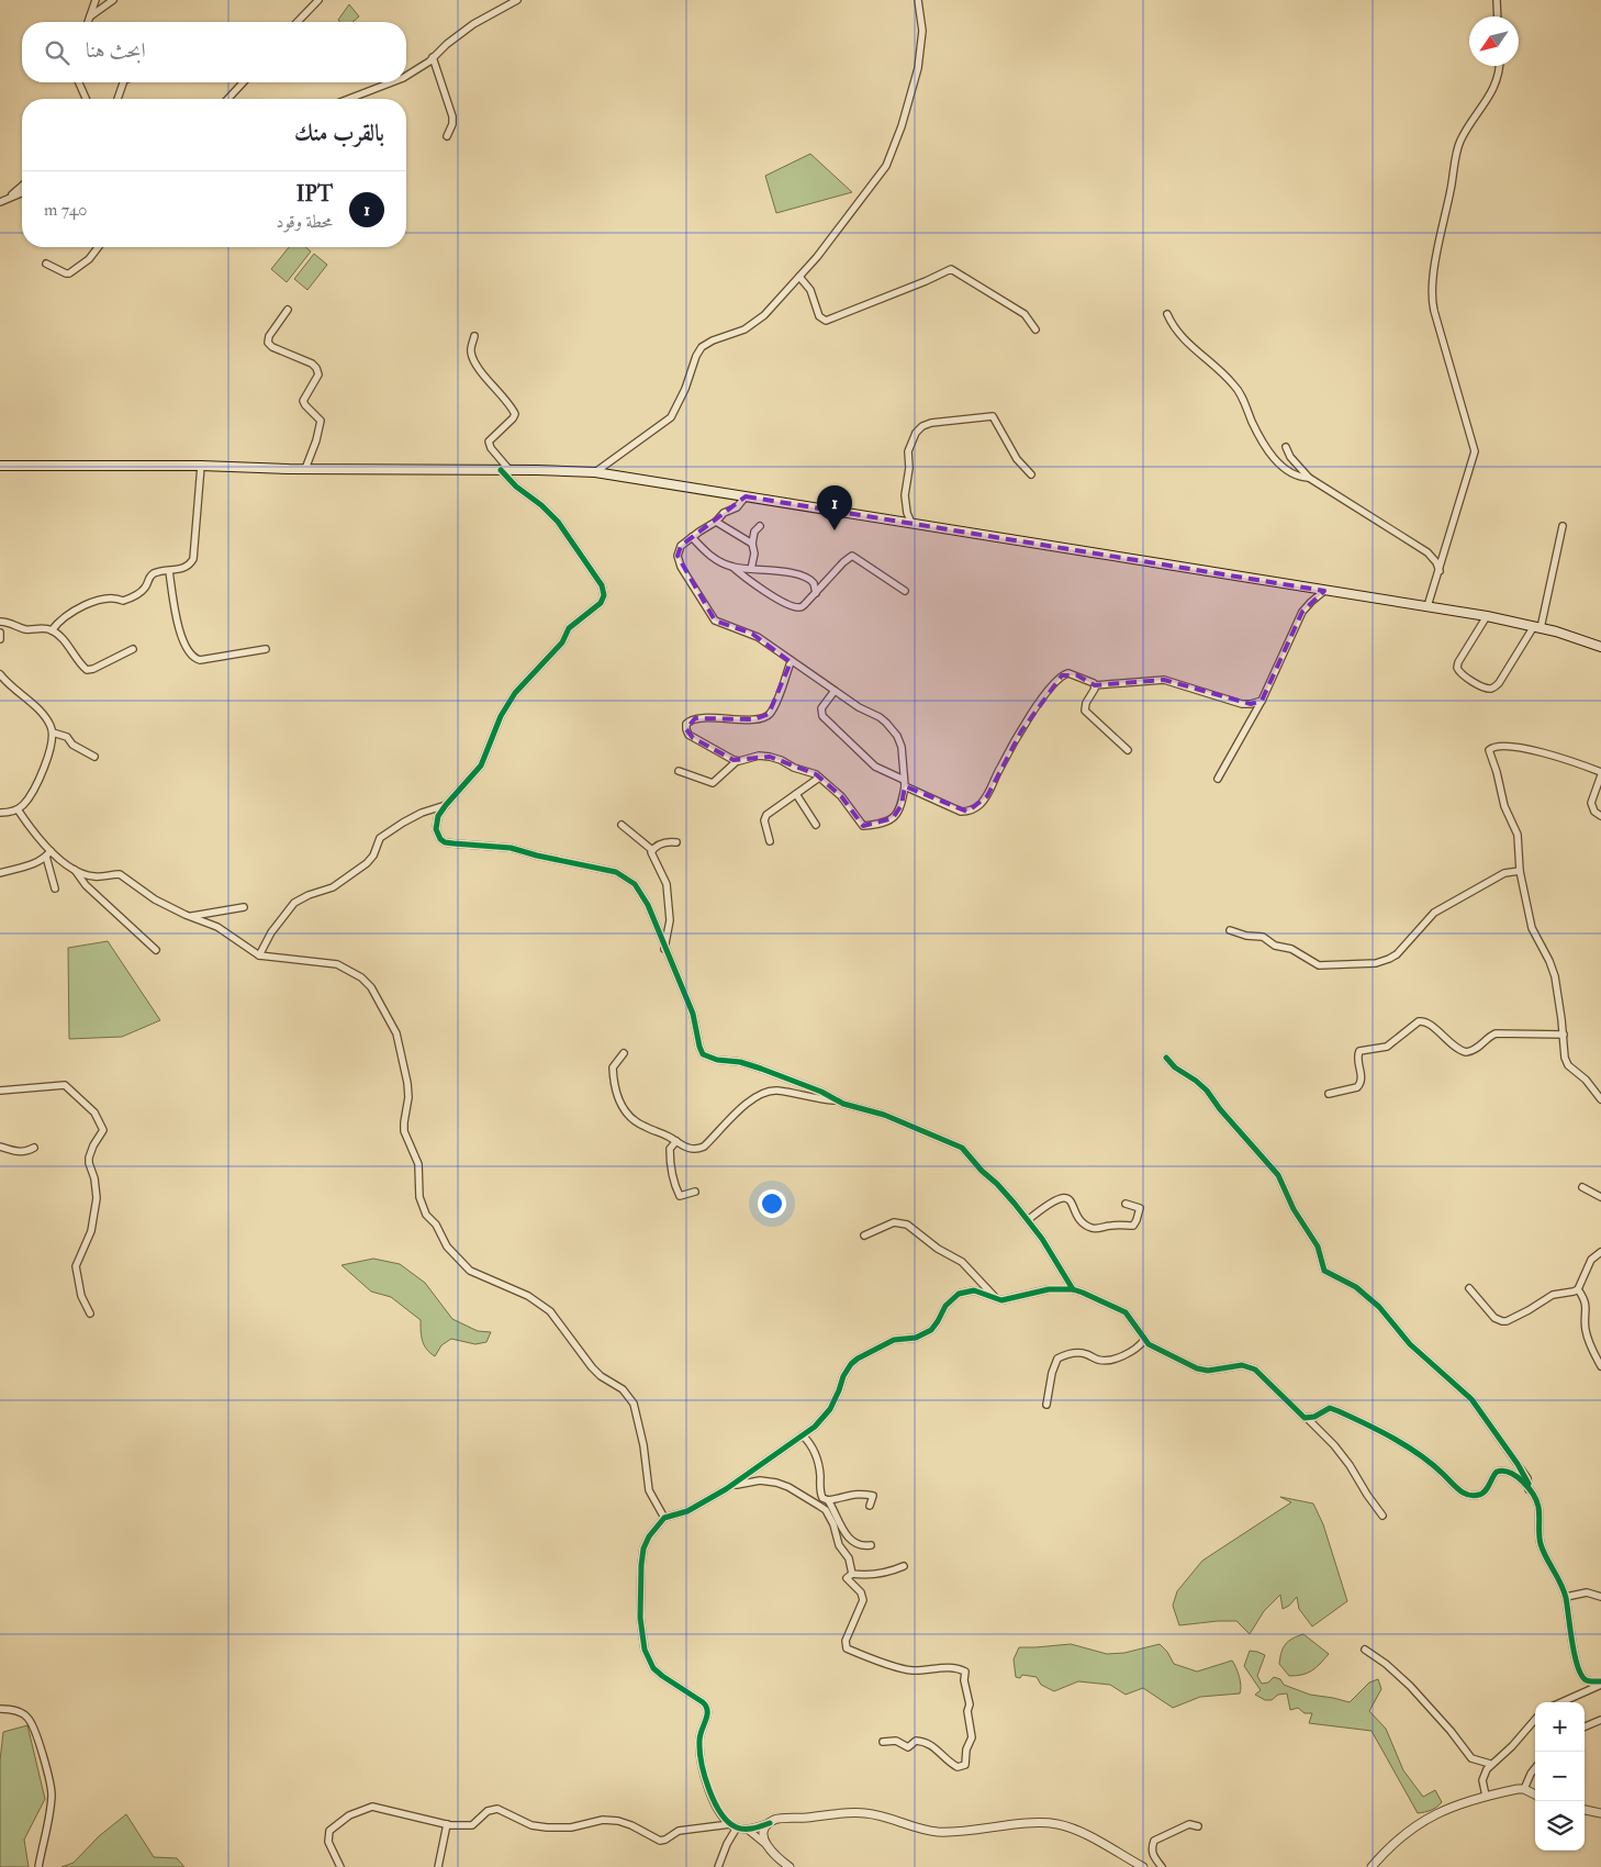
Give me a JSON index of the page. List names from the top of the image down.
{
  "north": "bottom left",
  "page": {
    "search": "ابحث هنا",
    "heading": "بالقرب منك",
    "list": [
      {
        "mark": "1",
        "name": "IPT",
        "note": "محطة وقود",
        "value": "740 m"
      }
    ],
    "pins": "1",
    "map_buttons": ["+", "−"]
  }
}
